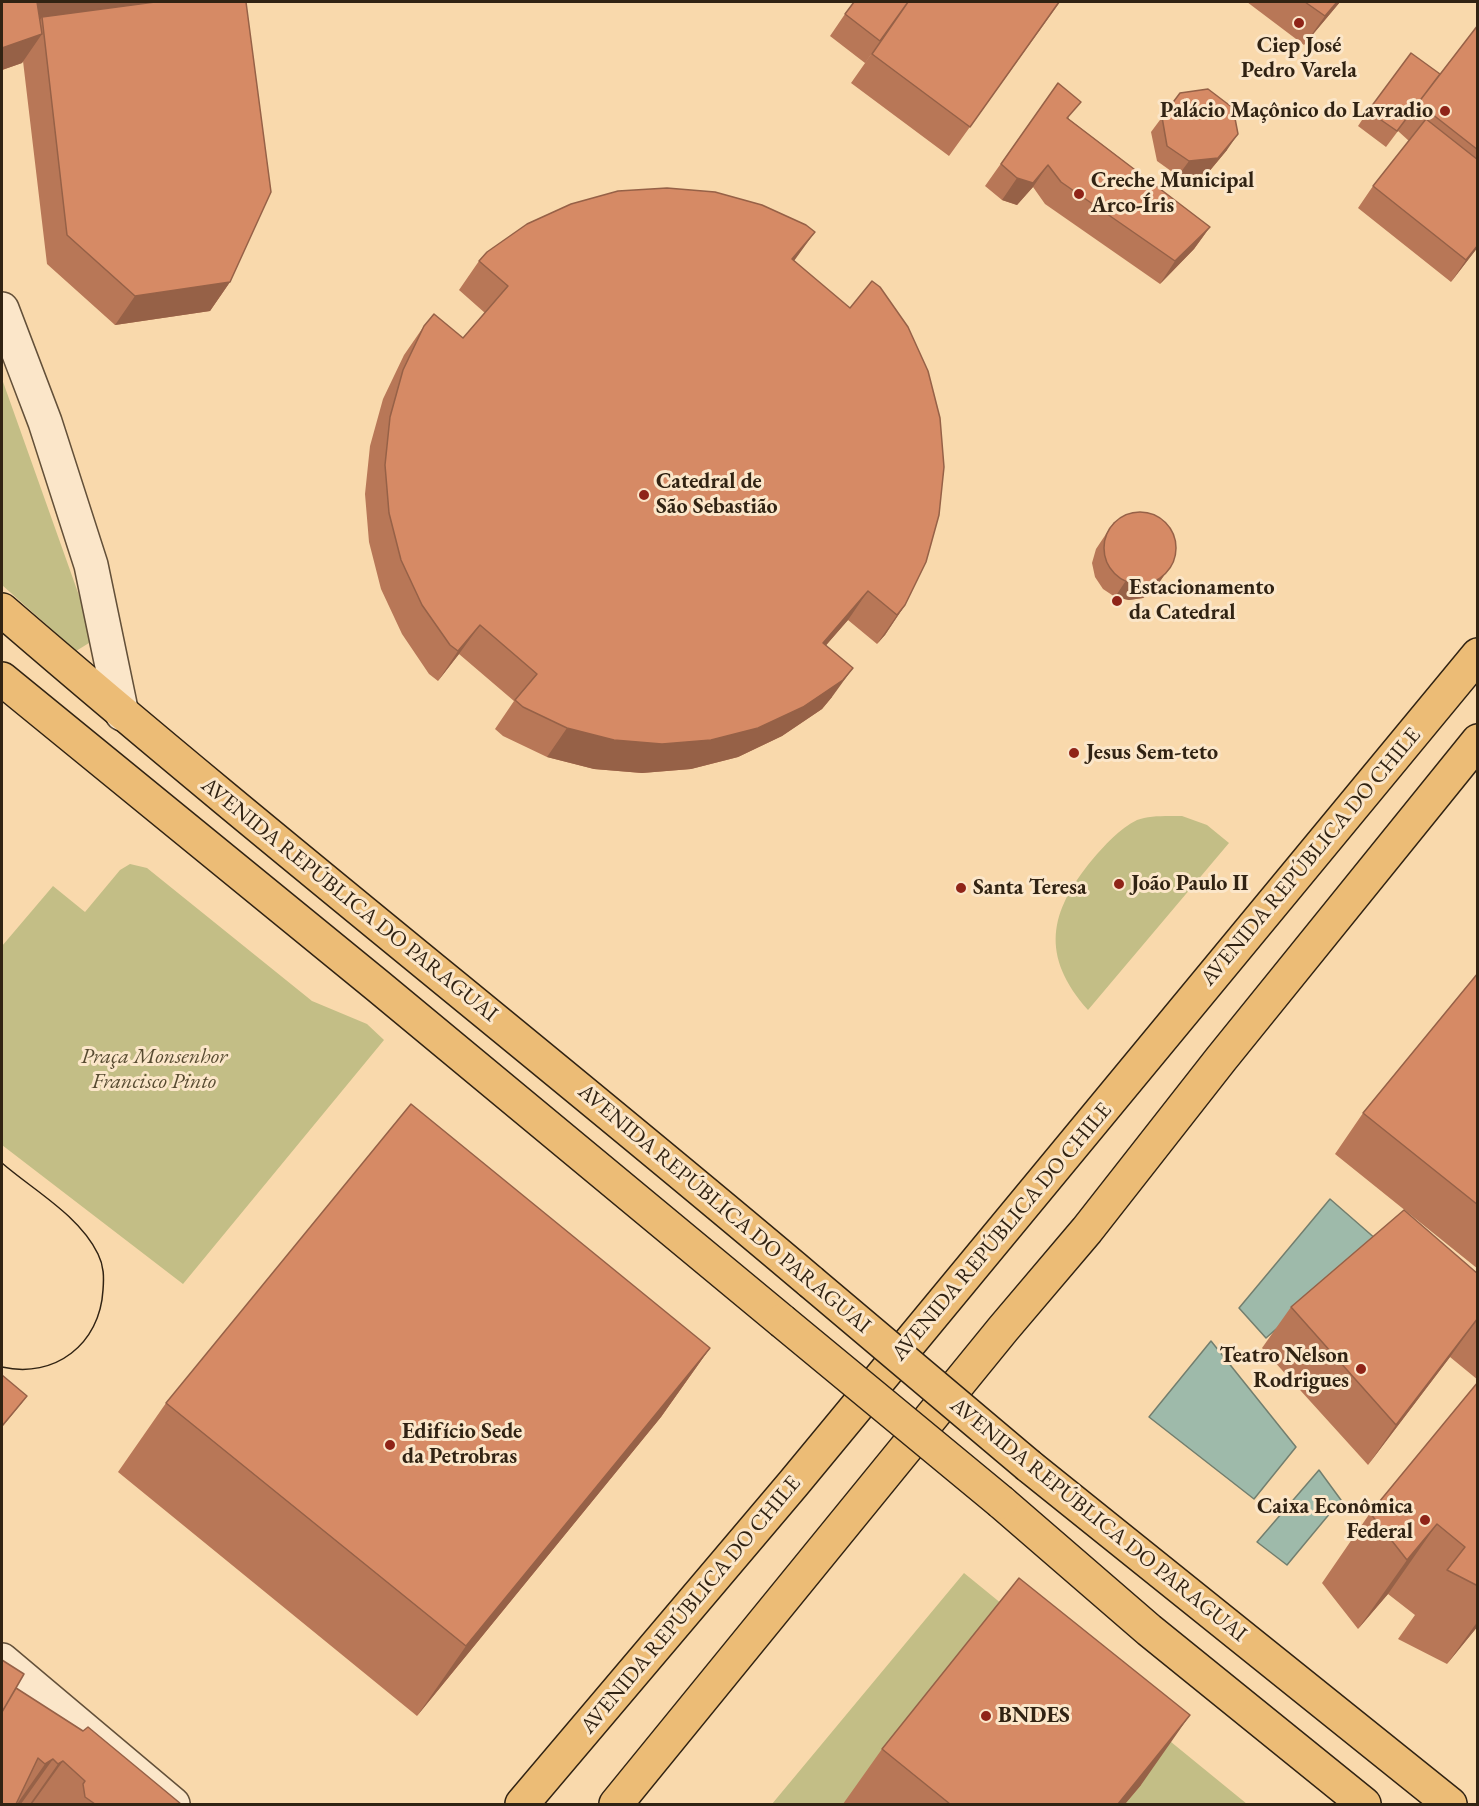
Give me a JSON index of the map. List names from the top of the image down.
{
  "streets": {
    "main road": ["AVENIDA REPÚBLICA DO CHILE", "AVENIDA REPÚBLICA DO PARAGUAI"]
  },
  "parks": ["Praça Monsenhor Francisco Pinto"],
  "places": [
    "Ciep José Pedro Varela",
    "Palácio Maçônico do Lavradio",
    "Creche Municipal Arco-Íris",
    "Catedral de São Sebastião",
    "Estacionamento da Catedral",
    "Jesus Sem-teto",
    "João Paulo II",
    "Santa Teresa",
    "Teatro Nelson Rodrigues",
    "Edifício Sede da Petrobras",
    "Caixa Econômica Federal",
    "BNDES"
  ]
}
